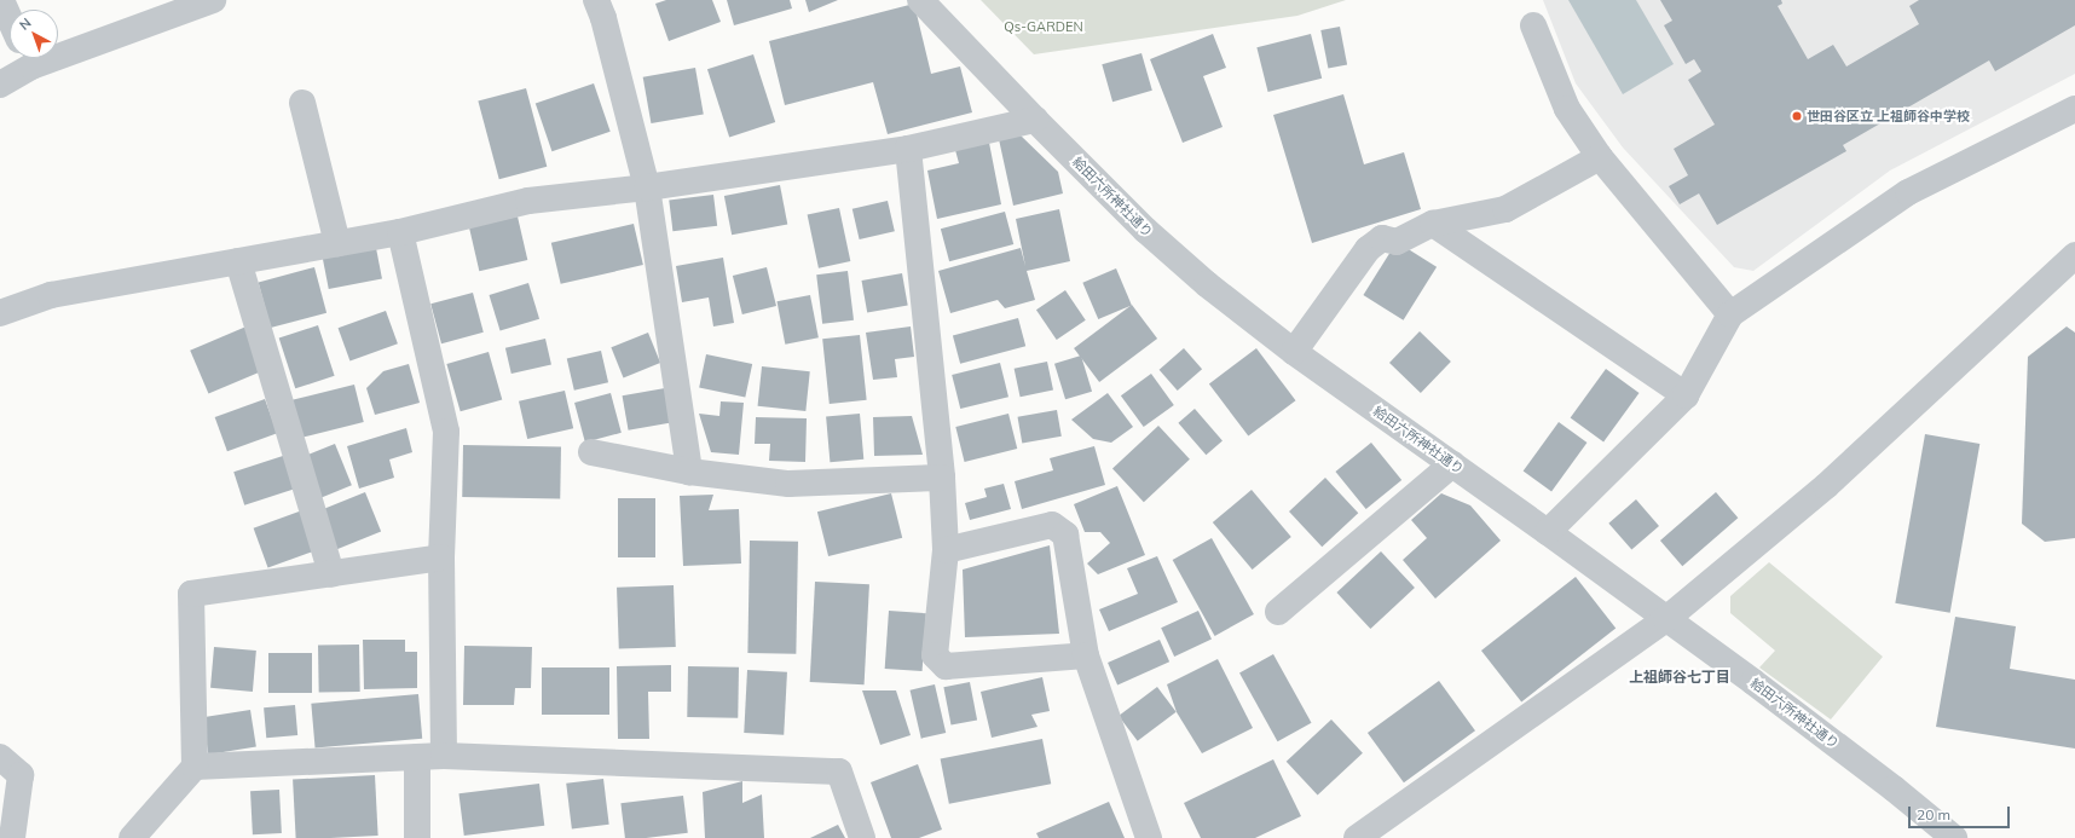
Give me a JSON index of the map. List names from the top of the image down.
{
  "streets": {
    "street": ["給田六所神社通り"]
  },
  "districts": ["上祖師谷七丁目"],
  "parks": ["Qs-GARDEN"],
  "places": ["世田谷区立 上祖師谷中学校"],
  "scale_bar": "20 m",
  "north": "top left"
}
